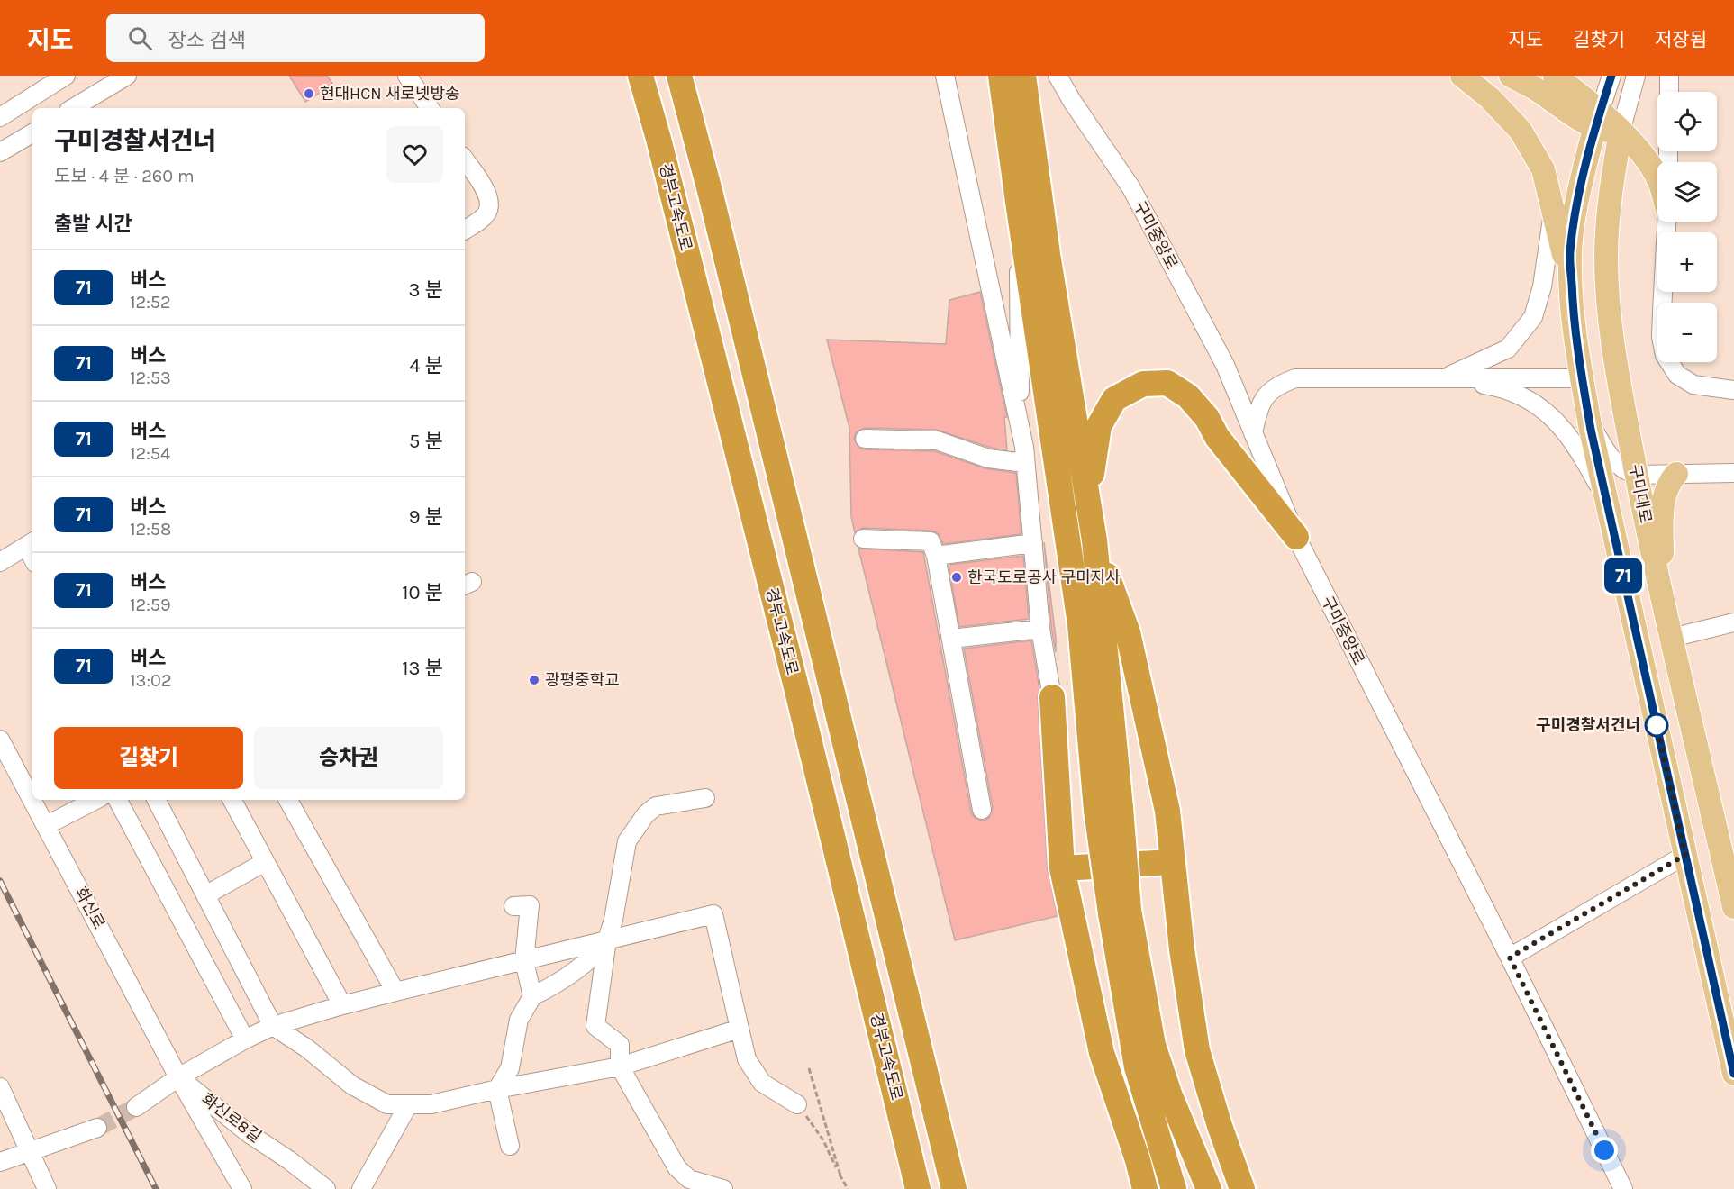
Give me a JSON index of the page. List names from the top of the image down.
{
  "streets": {
    "highway": ["경부고속도로"],
    "main road": ["구미대로"],
    "street": ["구미중앙로", "화신로", "화신로8길"]
  },
  "crossings": [
    ["화신로", "화신로8길"]
  ],
  "places": [
    "현대HCN 새로넷방송",
    "한국도로공사 구미지사",
    "광평중학교",
    "구미경찰서건너"
  ],
  "lines": ["bus line 71"],
  "page": {
    "header": "지도",
    "search": "장소 검색",
    "nav": ["지도", "길찾기", "저장됨"],
    "on_map": "71",
    "map_buttons": ["+", "−"],
    "heading": [
      ["구미경찰서건너", "도보 · 4 분 · 260 m"],
      "출발 시간"
    ],
    "list": [
      {
        "mark": "71",
        "name": "버스",
        "note": "12:52",
        "value": "3 분"
      },
      {
        "mark": "71",
        "name": "버스",
        "note": "12:53",
        "value": "4 분"
      },
      {
        "mark": "71",
        "name": "버스",
        "note": "12:54",
        "value": "5 분"
      },
      {
        "mark": "71",
        "name": "버스",
        "note": "12:58",
        "value": "9 분"
      },
      {
        "mark": "71",
        "name": "버스",
        "note": "12:59",
        "value": "10 분"
      },
      {
        "mark": "71",
        "name": "버스",
        "note": "13:02",
        "value": "13 분"
      }
    ],
    "buttons": ["길찾기", "승차권"]
  }
}
